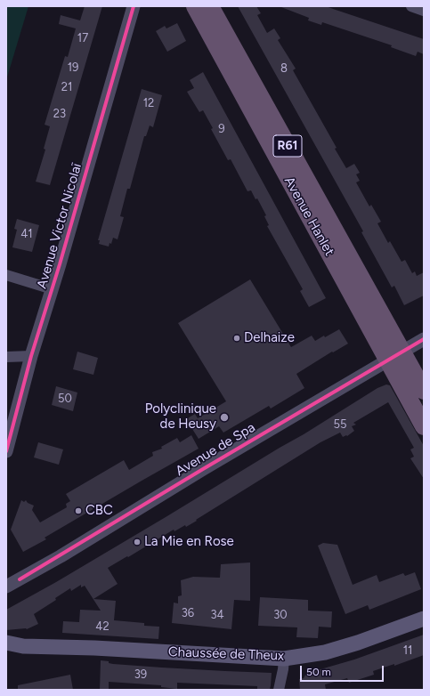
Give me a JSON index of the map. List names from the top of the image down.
{
  "streets": {
    "highway": ["R61", "Avenue Hanlet"],
    "main road": ["Chaussée de Theux"],
    "street": ["Avenue Victor Nicolaï", "Avenue de Spa"]
  },
  "crossings": [
    ["Avenue Hanlet", "Avenue de Spa"]
  ],
  "places": [
    "Delhaize",
    "Polyclinique de Heusy",
    "CBC",
    "La Mie en Rose"
  ],
  "house_numbers": [
    "17",
    "19",
    "8",
    "21",
    "12",
    "23",
    "9",
    "41",
    "50",
    "55",
    "36",
    "34",
    "30",
    "42",
    "11",
    "39"
  ],
  "scale_bar": "50 m"
}
